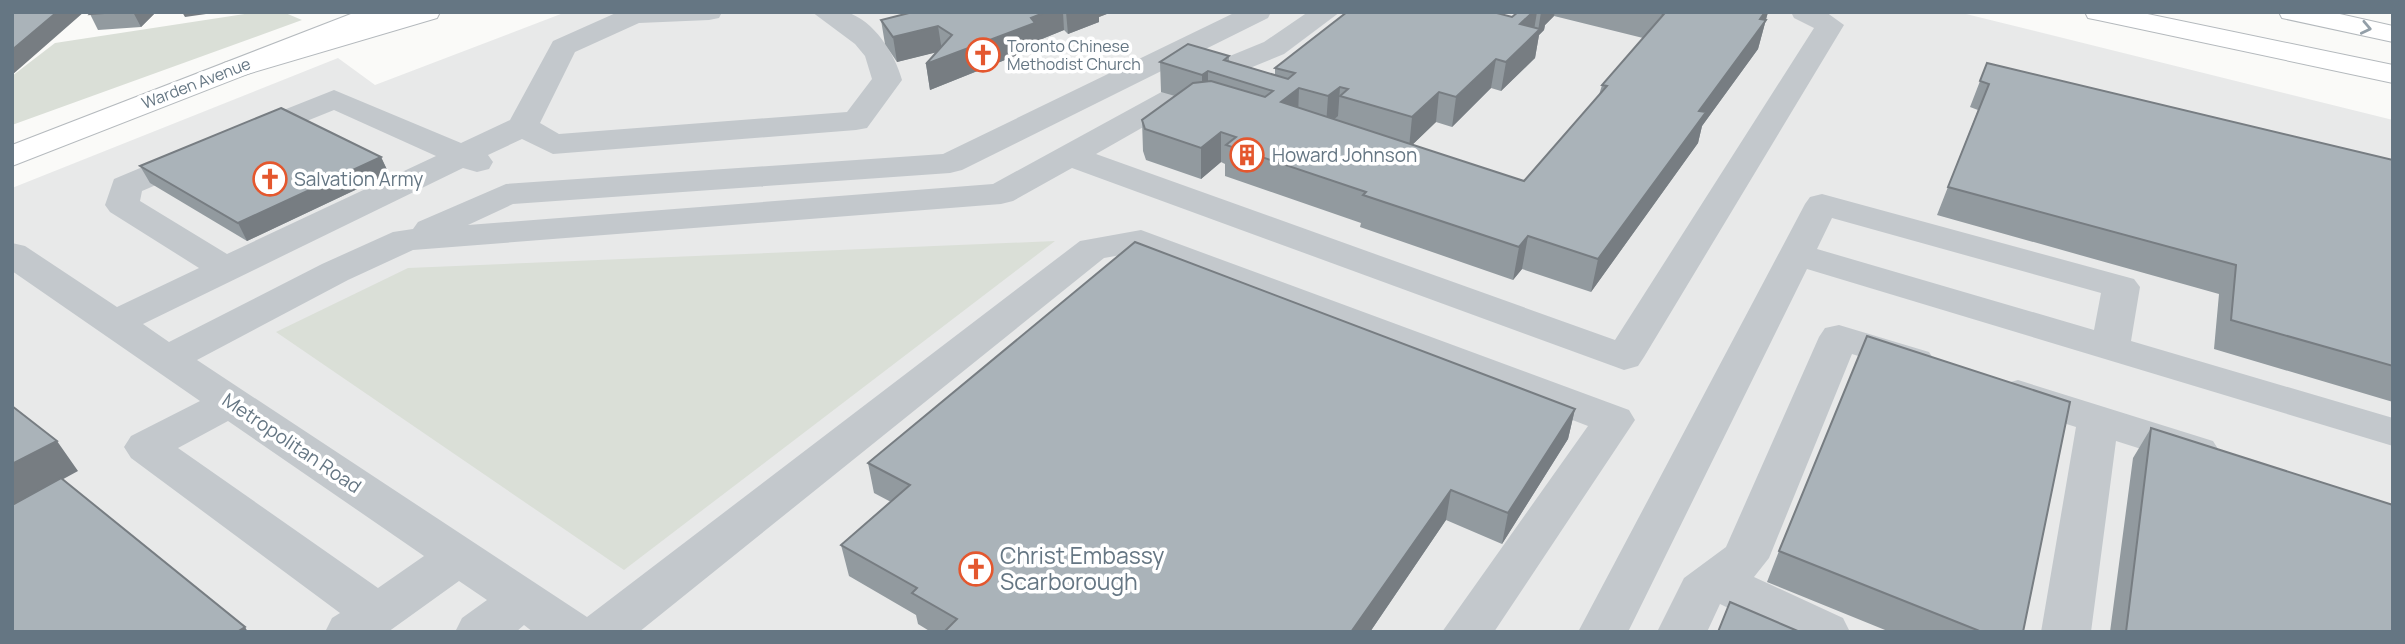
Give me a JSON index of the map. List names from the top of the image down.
{
  "streets": {
    "main road": ["Warden Avenue"],
    "street": ["Metropolitan Road"]
  },
  "places": {
    "church": ["Toronto Chinese Methodist Church", "Salvation Army", "Christ Embassy Scarborough"],
    "building": ["Howard Johnson"]
  }
}
